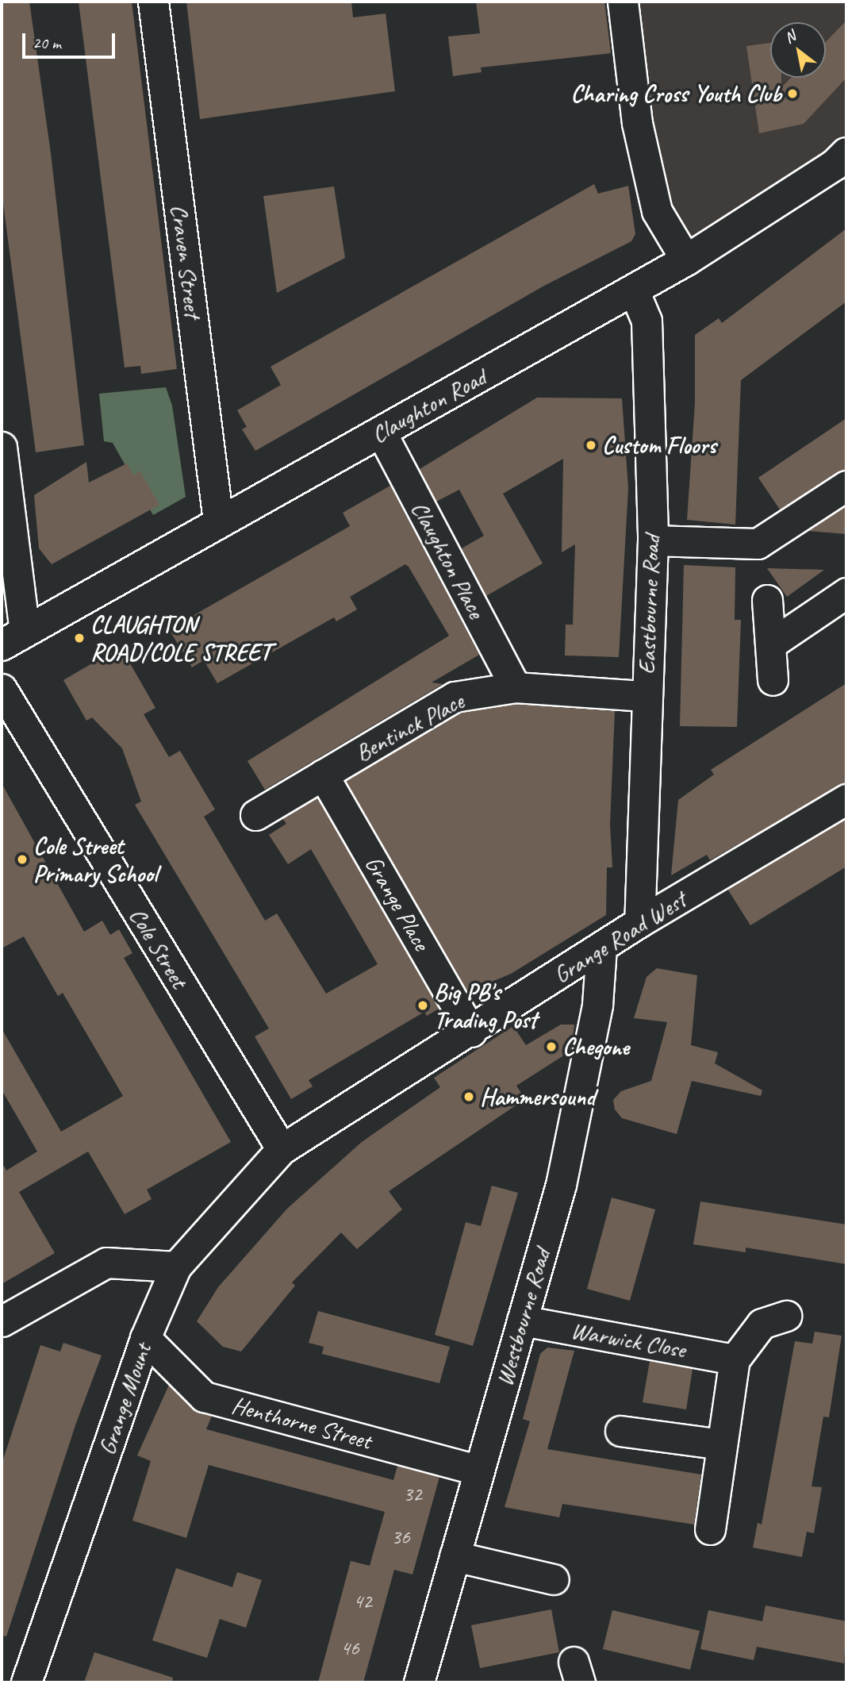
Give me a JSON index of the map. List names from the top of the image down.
{
  "streets": {
    "street": [
      "Craven Street",
      "Claughton Road",
      "Claughton Place",
      "Eastbourne Road",
      "Bentinck Place",
      "Grange Place",
      "Grange Road West",
      "Cole Street",
      "Westbourne Road",
      "Warwick Close",
      "Grange Mount",
      "Henthorne Street"
    ]
  },
  "crossings": [
    ["Craven Street", "Claughton Road"],
    ["Claughton Road", "Claughton Place"],
    ["Claughton Road", "Eastbourne Road"],
    ["Claughton Place", "Bentinck Place"],
    ["Eastbourne Road", "Bentinck Place"],
    ["Eastbourne Road", "Grange Road West"],
    ["Bentinck Place", "Grange Place"],
    ["Grange Place", "Grange Road West"],
    ["Grange Road West", "Cole Street"],
    ["Grange Road West", "Westbourne Road"],
    ["Grange Road West", "Grange Mount"],
    ["Cole Street", "Grange Mount"],
    ["Westbourne Road", "Warwick Close"],
    ["Westbourne Road", "Henthorne Street"],
    ["Grange Mount", "Henthorne Street"]
  ],
  "places": [
    "Charing Cross Youth Club",
    "Custom Floors",
    "CLAUGHTON ROAD/COLE STREET",
    "Cole Street Primary School",
    "Big PB's Trading Post",
    "Chegone",
    "Hammersound"
  ],
  "house_numbers": [
    "32",
    "36",
    "42",
    "46"
  ],
  "scale_bar": "20 m",
  "north": "top left"
}
